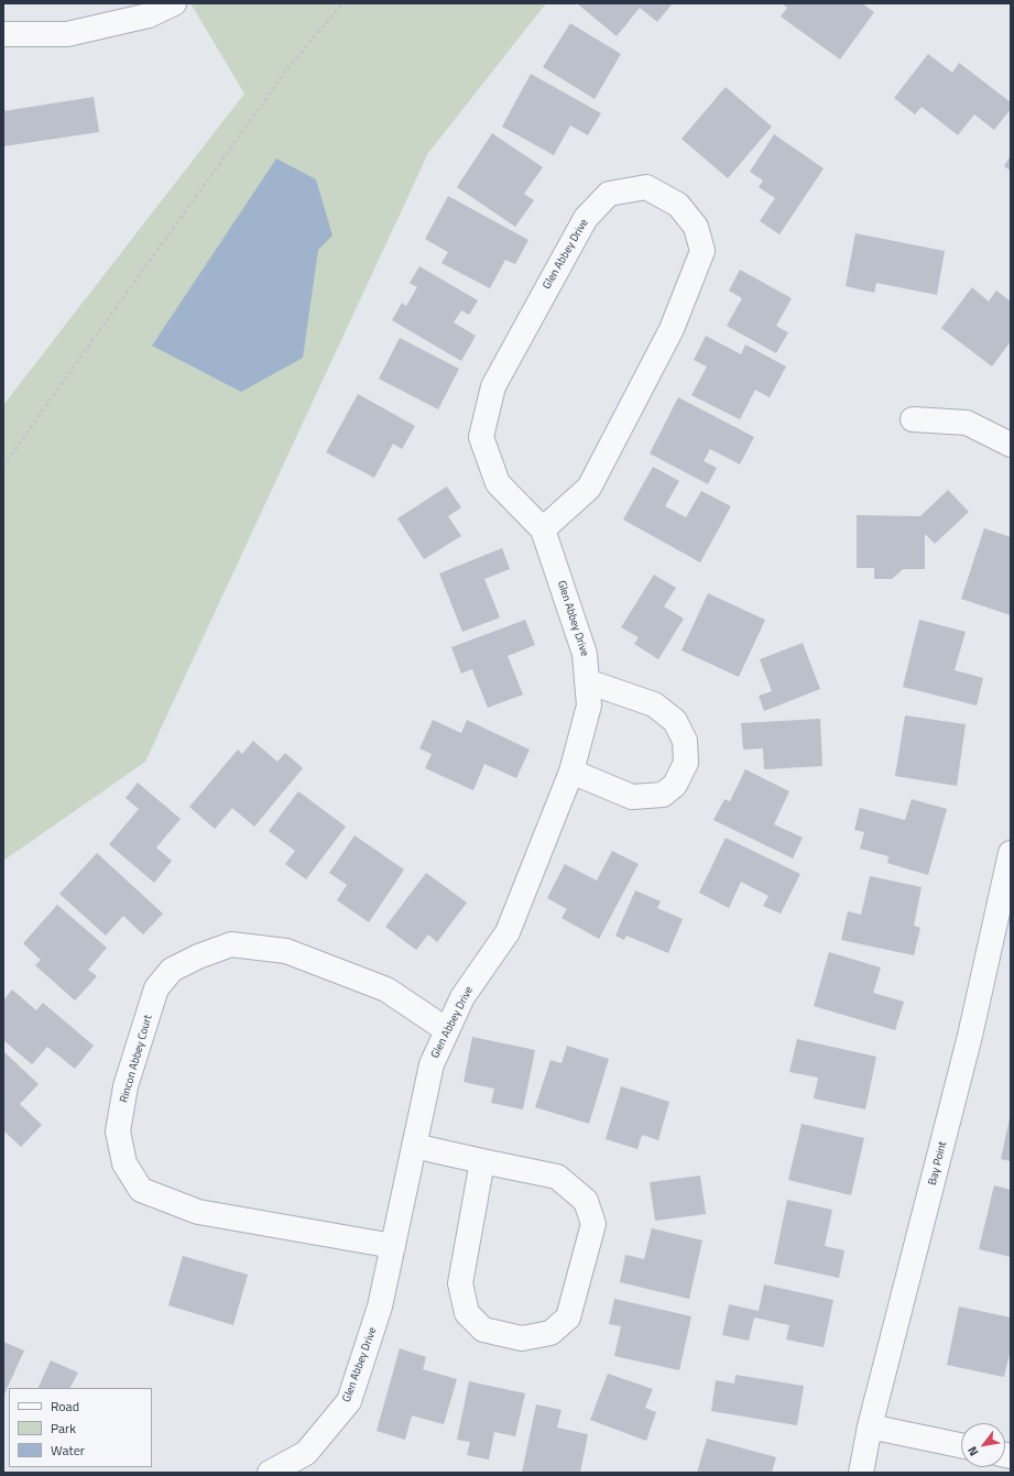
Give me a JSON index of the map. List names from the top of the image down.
{
  "streets": {
    "street": ["Glen Abbey Drive", "Rincon Abbey Court", "Bay Point"]
  },
  "crossings": [
    ["Glen Abbey Drive", "Rincon Abbey Court"]
  ],
  "legend": ["Road", "Park", "Water"],
  "north": "bottom left"
}
